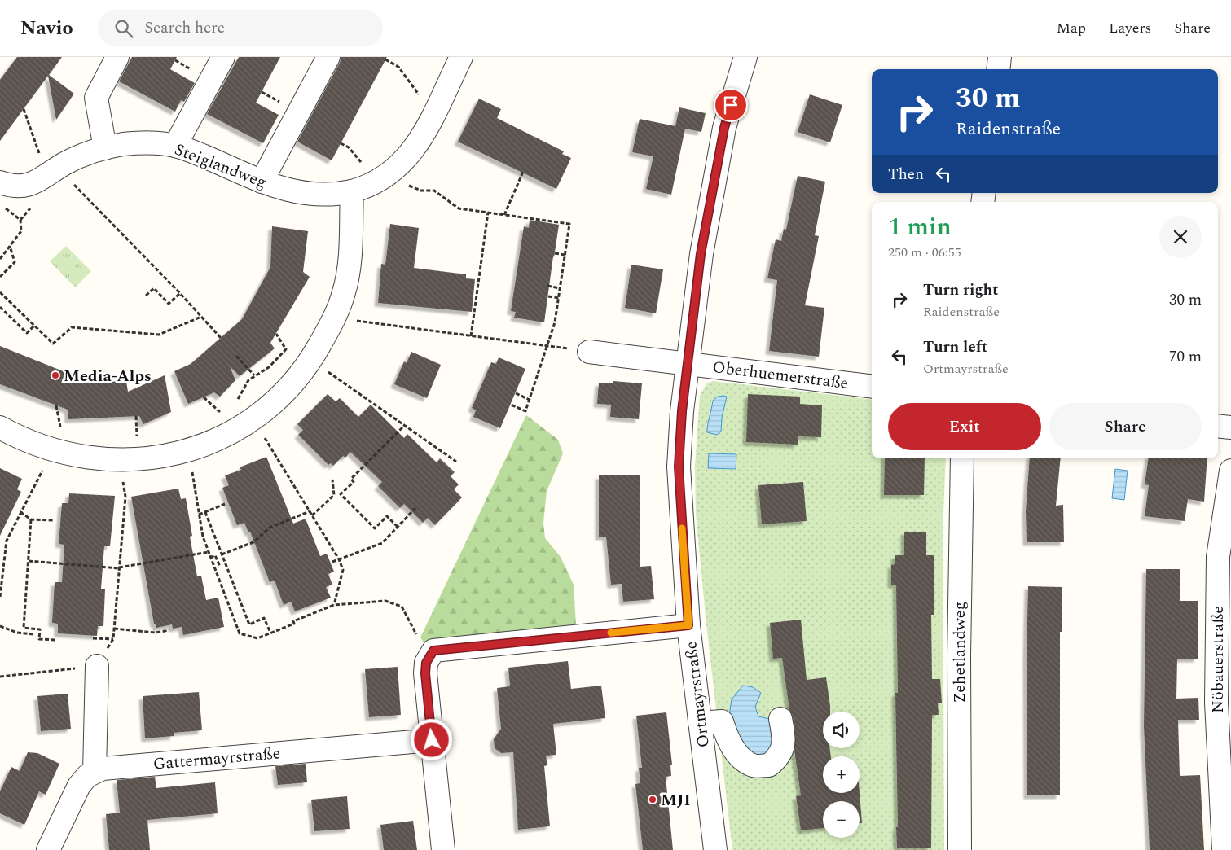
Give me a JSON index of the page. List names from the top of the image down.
{
  "streets": {
    "street": [
      "Steiglandweg",
      "Oberhuemerstraße",
      "Zehetlandweg",
      "Nöbauerstraße",
      "Ortmayrstraße",
      "Gattermayrstraße"
    ]
  },
  "crossings": [
    ["Oberhuemerstraße", "Ortmayrstraße"]
  ],
  "places": ["Media-Alps", "MJI"],
  "page": {
    "header": "Navio",
    "search": "Search here",
    "nav": ["Map", "Layers", "Share"],
    "turn": ["30 m", "Raidenstraße"],
    "then": "Then",
    "heading": ["1 min", "250 m · 06:55"],
    "list": [
      {
        "name": "Turn right",
        "note": "Raidenstraße",
        "value": "30 m"
      },
      {
        "name": "Turn left",
        "note": "Ortmayrstraße",
        "value": "70 m"
      }
    ],
    "buttons": ["Exit", "Share"],
    "map_buttons": ["+", "−"]
  }
}
